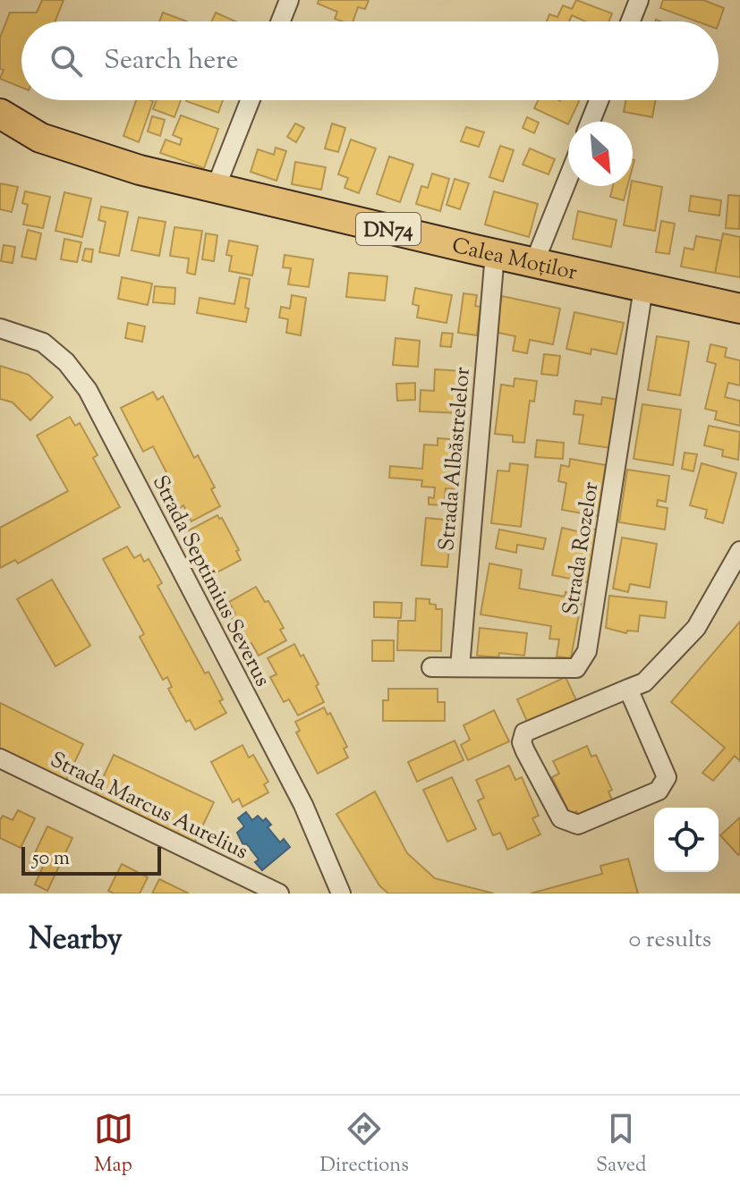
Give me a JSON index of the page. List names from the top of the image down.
{
  "streets": {
    "main road": ["DN74", "Calea Moților"],
    "street": [
      "Strada Albăstrelelor",
      "Strada Rozelor",
      "Strada Septimius Severus",
      "Strada Marcus Aurelius"
    ]
  },
  "crossings": [
    ["Calea Moților", "Strada Albăstrelelor"],
    ["Calea Moților", "Strada Rozelor"],
    ["Strada Albăstrelelor", "Strada Rozelor"]
  ],
  "scale_bar": "50 m",
  "north": "bottom right",
  "page": {
    "search": "Search here",
    "scale": "50 m",
    "heading": ["Nearby", "0 results"],
    "nav": ["Map", "Directions", "Saved"]
  }
}
